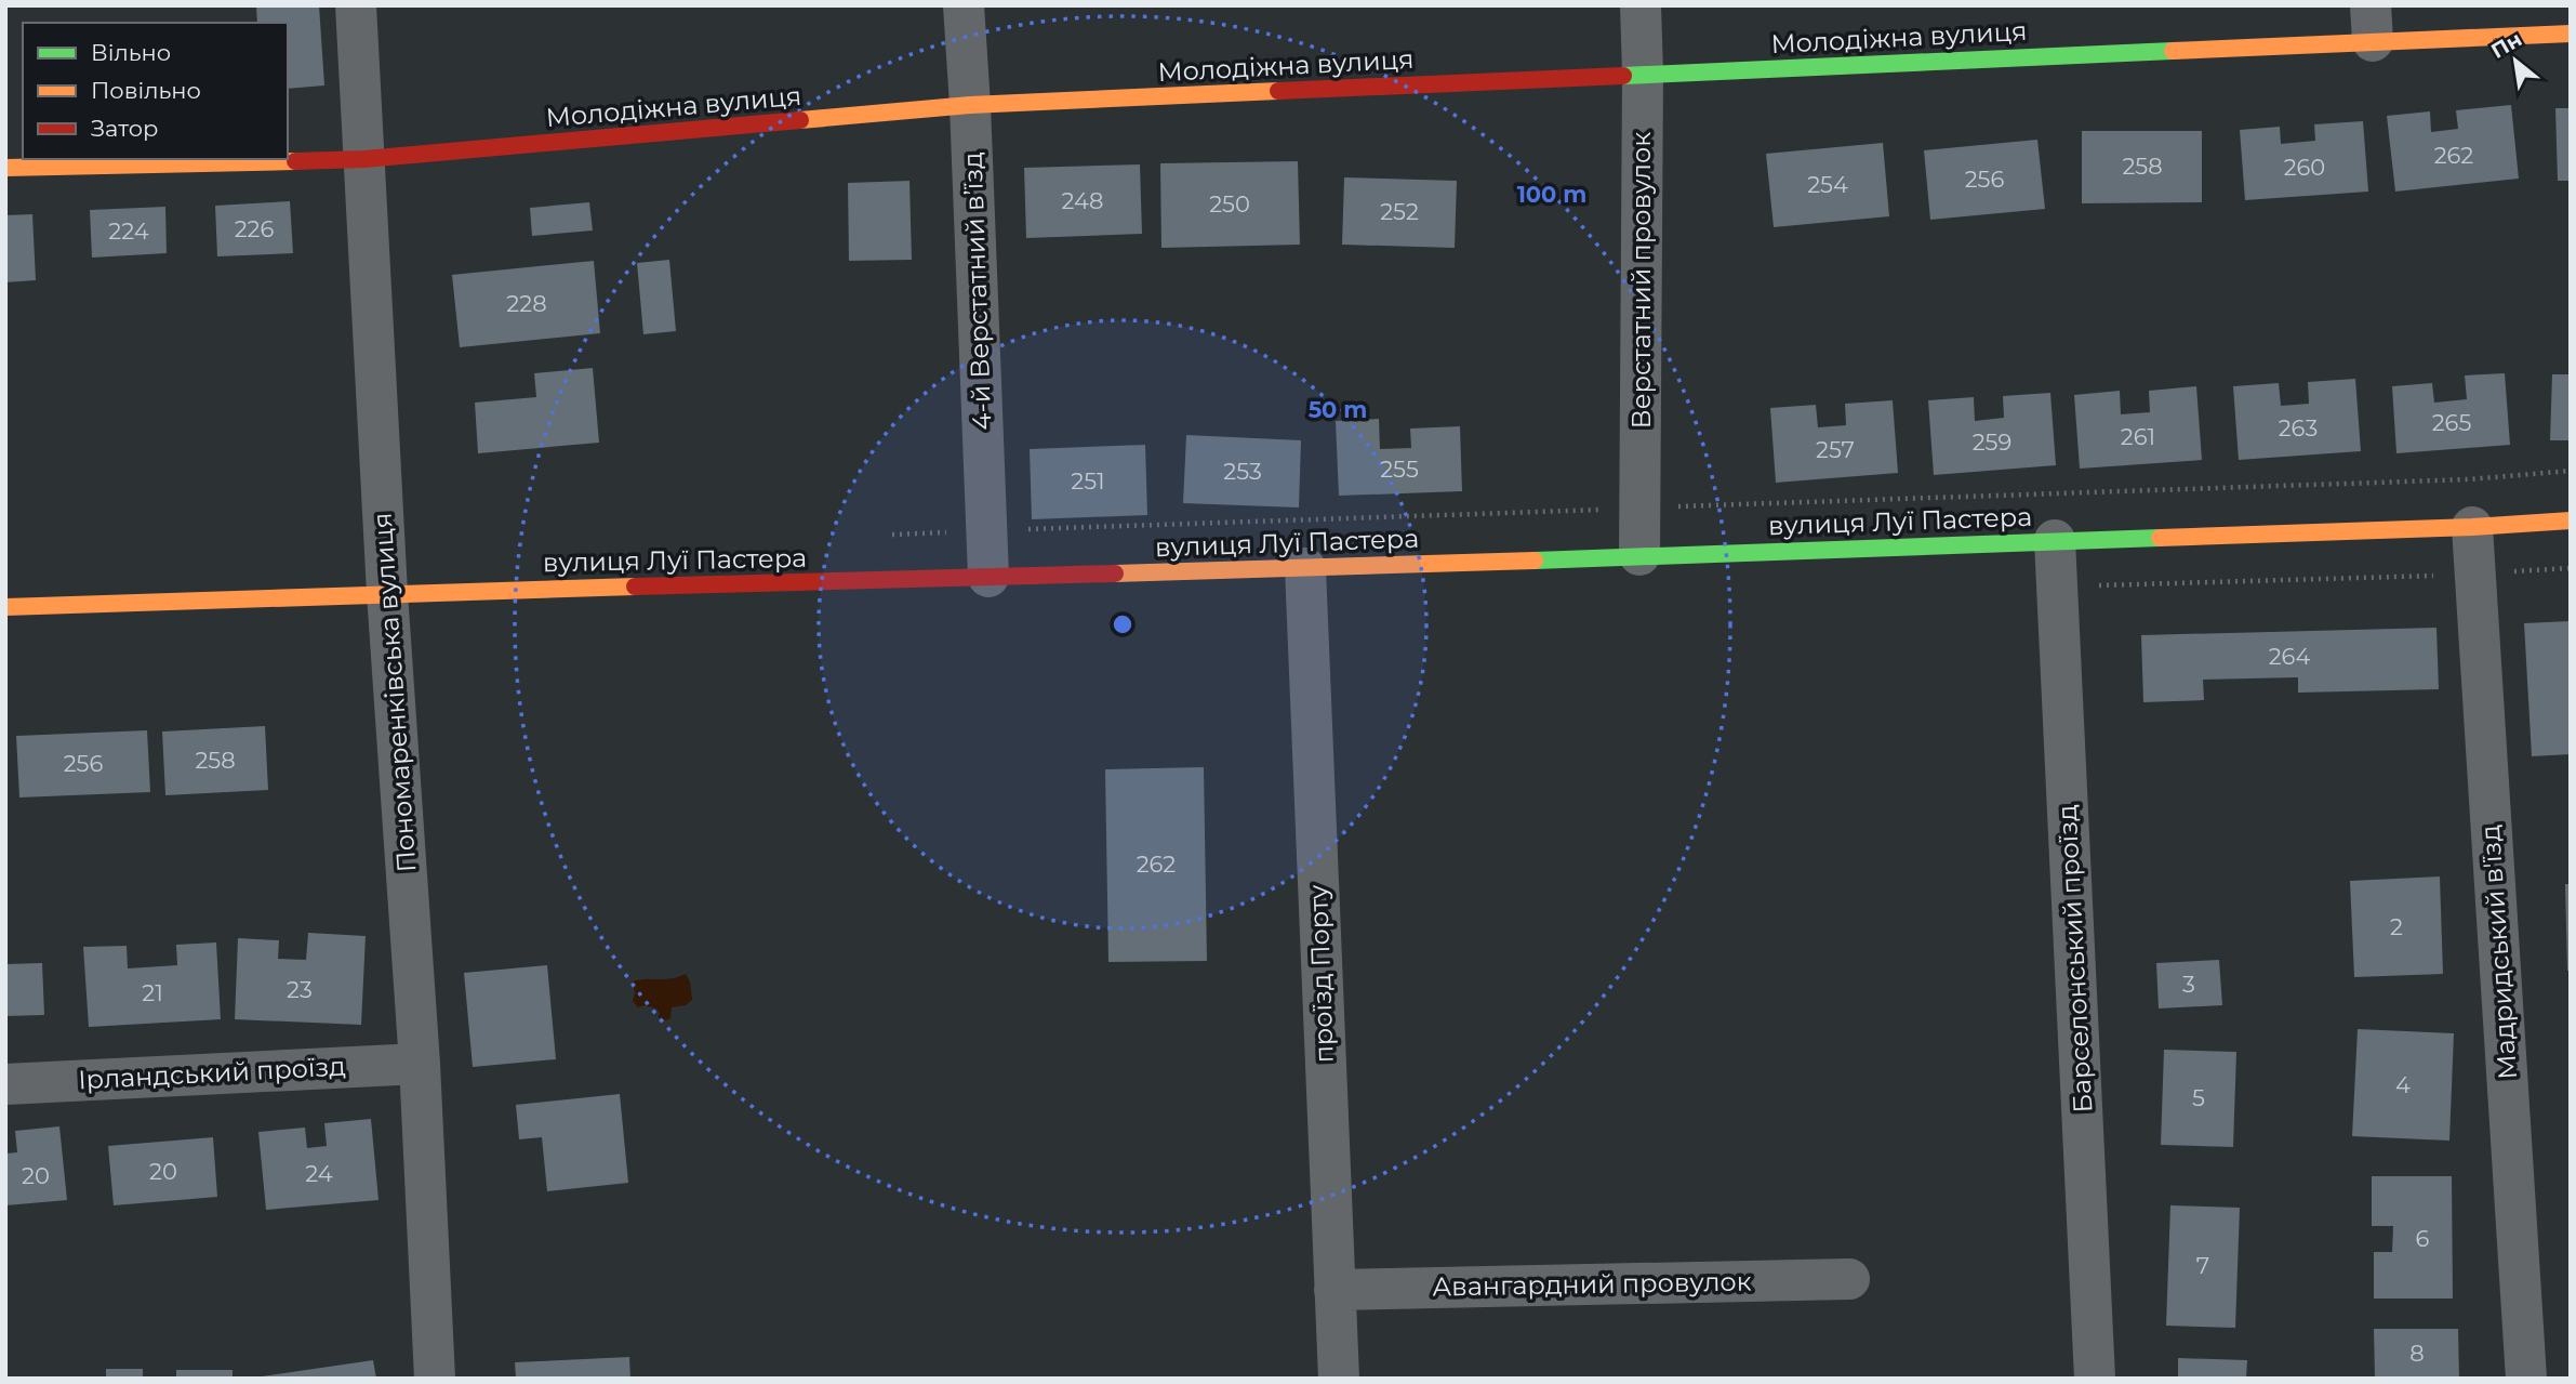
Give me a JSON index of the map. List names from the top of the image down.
{
  "streets": {
    "street": [
      "Молодіжна вулиця",
      "Верстатний провулок",
      "4-й Верстатний в’їзд",
      "вулиця Луї Пастера",
      "Пономаренківська вулиця",
      "Мадридський в'їзд",
      "Барселонський проїзд",
      "проїзд Порту",
      "Ірландський проїзд",
      "Авангардний провулок"
    ]
  },
  "crossings": [
    ["Молодіжна вулиця", "Верстатний провулок"],
    ["Молодіжна вулиця", "4-й Верстатний в’їзд"],
    ["Молодіжна вулиця", "Пономаренківська вулиця"],
    ["Верстатний провулок", "вулиця Луї Пастера"],
    ["4-й Верстатний в’їзд", "вулиця Луї Пастера"],
    ["вулиця Луї Пастера", "Пономаренківська вулиця"],
    ["вулиця Луї Пастера", "Мадридський в'їзд"],
    ["вулиця Луї Пастера", "Барселонський проїзд"],
    ["вулиця Луї Пастера", "проїзд Порту"],
    ["Пономаренківська вулиця", "Ірландський проїзд"],
    ["проїзд Порту", "Авангардний провулок"]
  ],
  "house_numbers": [
    "262",
    "258",
    "260",
    "256",
    "254",
    "248",
    "250",
    "252",
    "226",
    "224",
    "228",
    "265",
    "263",
    "261",
    "259",
    "257",
    "255",
    "253",
    "251",
    "264",
    "258",
    "256",
    "262",
    "2",
    "3",
    "23",
    "21",
    "4",
    "5",
    "20",
    "24",
    "20",
    "6",
    "7",
    "8"
  ],
  "legend": ["Вільно", "Повільно", "Затор"],
  "north": "top left",
  "rings": ["100 m", "50 m"]
}
